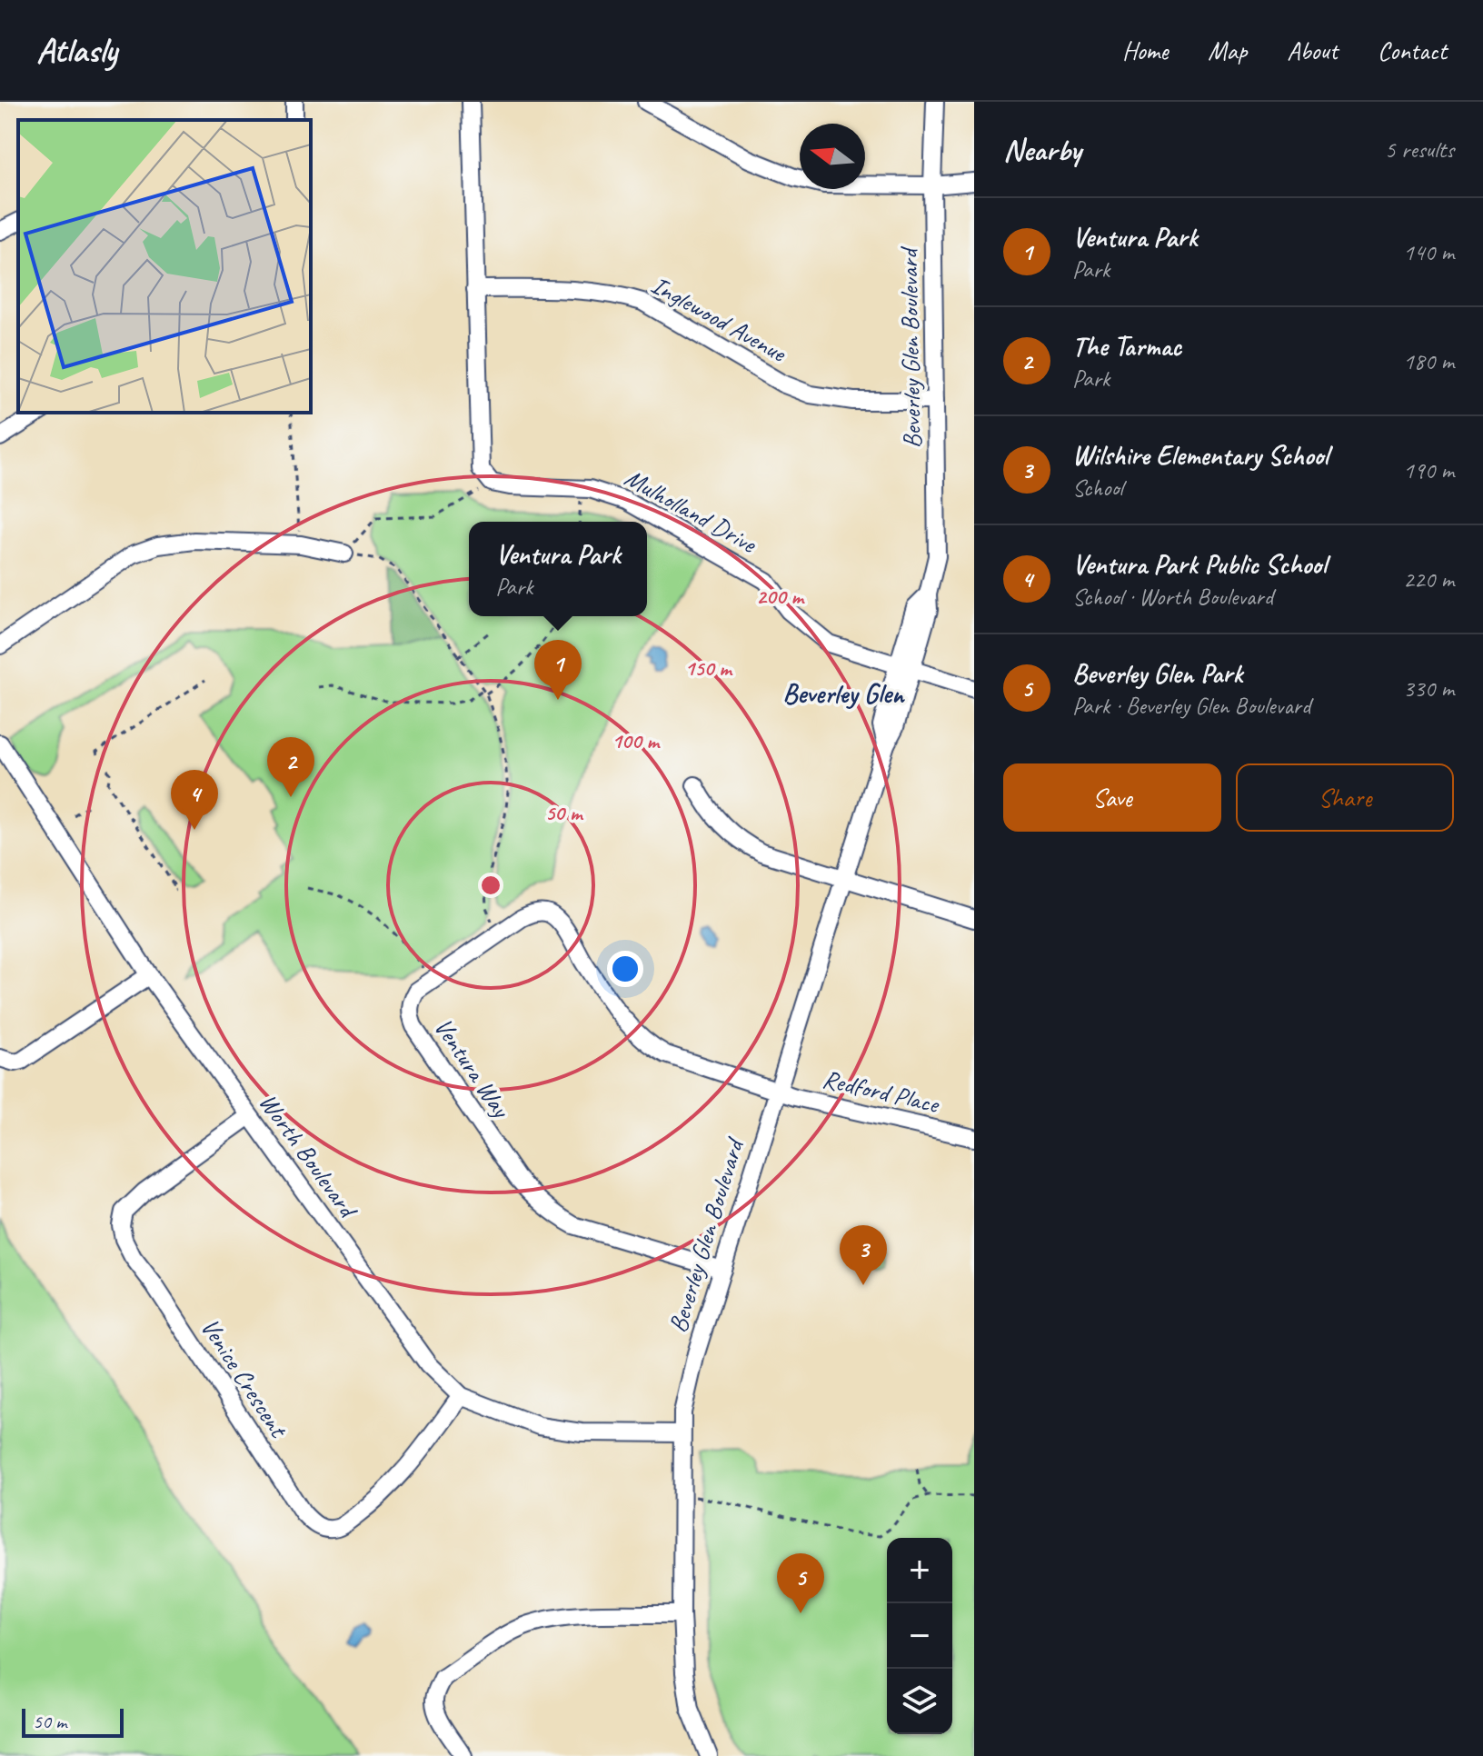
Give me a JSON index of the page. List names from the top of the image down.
{
  "streets": {
    "street": [
      "Inglewood Avenue",
      "Beverley Glen Boulevard",
      "Mulholland Drive",
      "Ventura Way",
      "Redford Place",
      "Worth Boulevard",
      "Venice Crescent"
    ]
  },
  "crossings": [
    ["Inglewood Avenue", "Beverley Glen Boulevard"],
    ["Beverley Glen Boulevard", "Mulholland Drive"],
    ["Beverley Glen Boulevard", "Ventura Way"],
    ["Beverley Glen Boulevard", "Redford Place"],
    ["Beverley Glen Boulevard", "Worth Boulevard"],
    ["Ventura Way", "Redford Place"],
    ["Worth Boulevard", "Venice Crescent"]
  ],
  "districts": ["Beverley Glen"],
  "scale_bar": "50 m",
  "north": "left",
  "page": {
    "header": "Atlasly",
    "nav": [
      "Home",
      "Map",
      "About",
      "Contact"
    ],
    "heading": ["Nearby", "5 results"],
    "list": [
      {
        "mark": "1",
        "name": "Ventura Park",
        "note": "Park",
        "value": "140 m"
      },
      {
        "mark": "2",
        "name": "The Tarmac",
        "note": "Park",
        "value": "180 m"
      },
      {
        "mark": "3",
        "name": "Wilshire Elementary School",
        "note": "School",
        "value": "190 m"
      },
      {
        "mark": "4",
        "name": "Ventura Park Public School",
        "note": "School · Worth Boulevard",
        "value": "220 m"
      },
      {
        "mark": "5",
        "name": "Beverley Glen Park",
        "note": "Park · Beverley Glen Boulevard",
        "value": "330 m"
      }
    ],
    "popup": ["Ventura Park", "Park"],
    "pins": [
      "1",
      "2",
      "4",
      "3",
      "5"
    ],
    "buttons": ["Save", "Share"],
    "map_buttons": ["+", "−"],
    "scale": "50 m"
  },
  "rings": [
    "200 m",
    "150 m",
    "100 m",
    "50 m"
  ]
}
